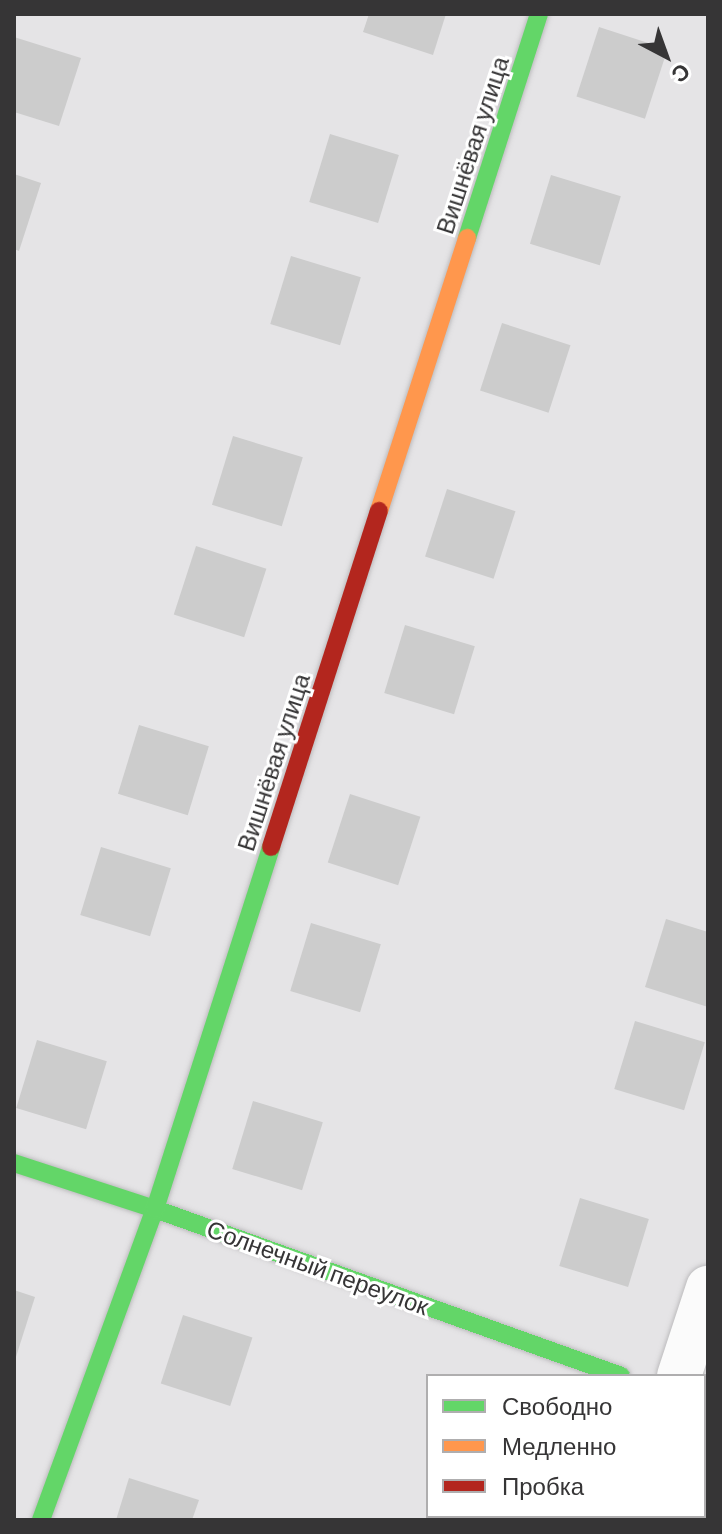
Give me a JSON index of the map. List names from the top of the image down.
{
  "streets": {
    "street": ["Вишнёвая улица", "Солнечный переулок"]
  },
  "crossings": [
    ["Вишнёвая улица", "Солнечный переулок"]
  ],
  "legend": ["Свободно", "Медленно", "Пробка"],
  "north": "bottom right"
}
